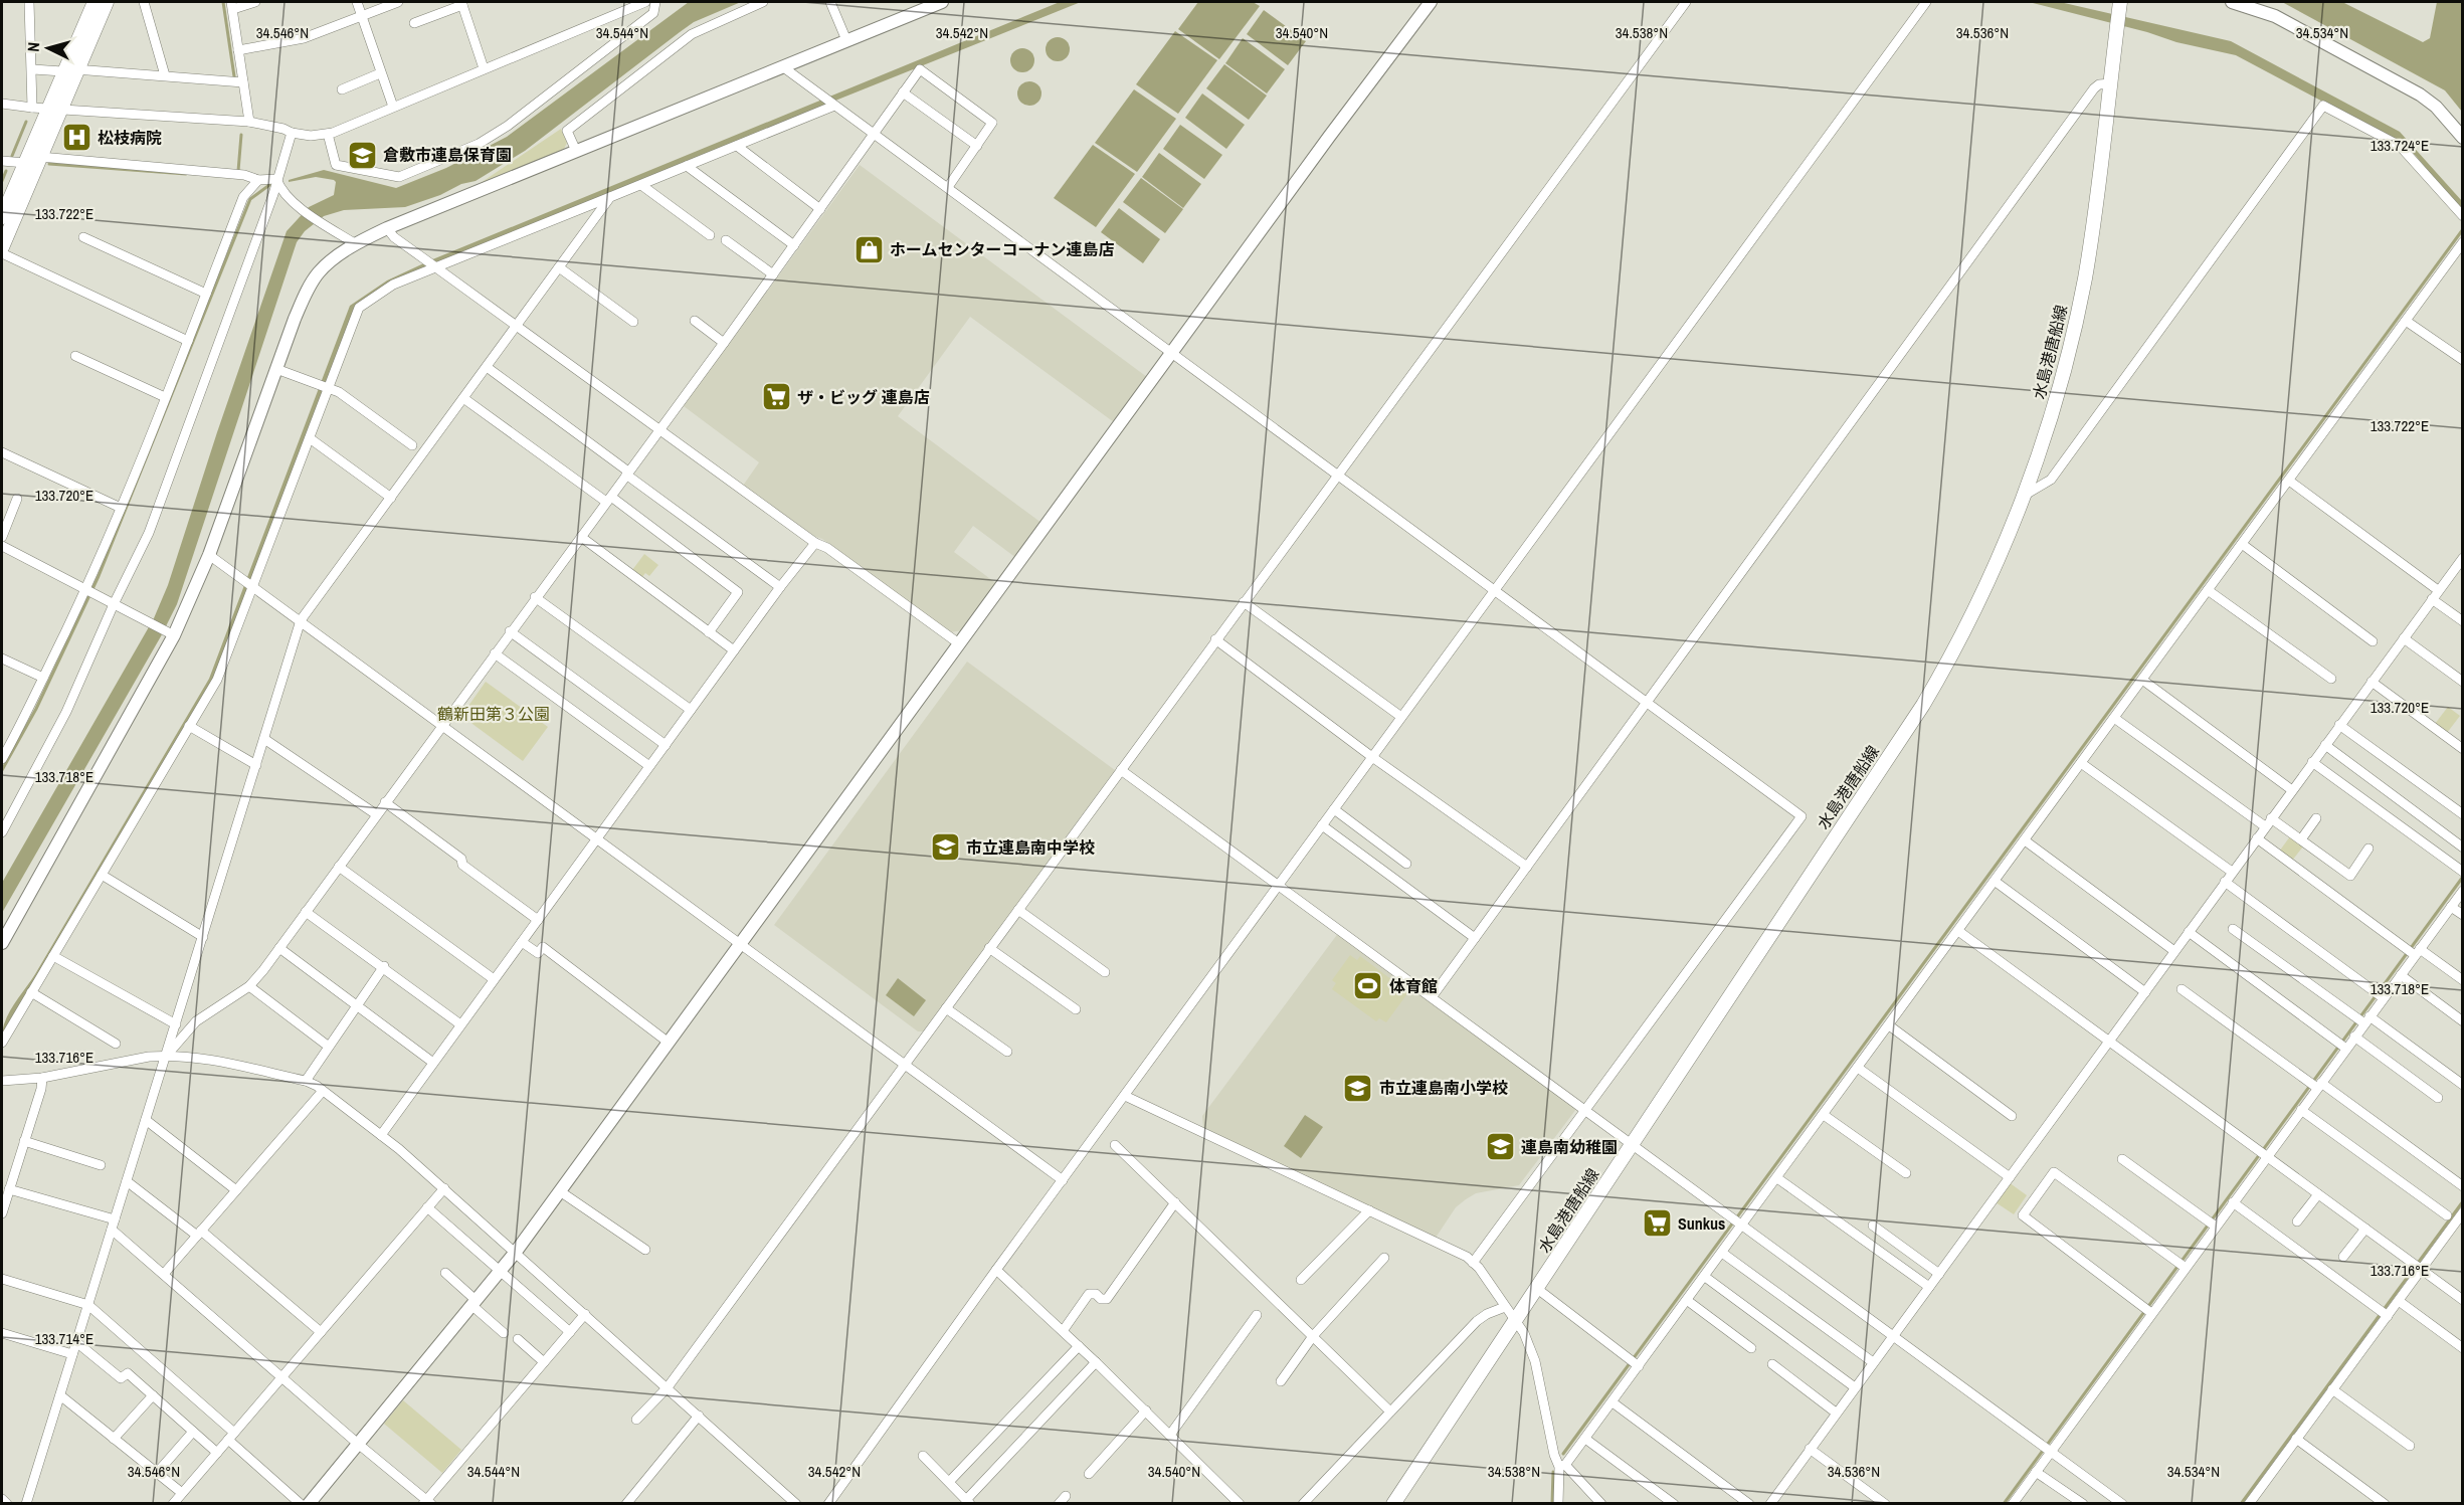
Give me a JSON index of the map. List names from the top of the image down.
{
  "streets": {
    "main road": ["水島港唐船線"]
  },
  "parks": ["鶴新田第３公園"],
  "places": {
    "hospital": ["松枝病院"],
    "school or university": [
      "倉敷市連島保育園",
      "市立連島南中学校",
      "市立連島南小学校",
      "連島南幼稚園"
    ],
    "shop": ["ホームセンターコーナン連島店"],
    "supermarket": ["ザ・ビッグ 連島店", "Sunkus"],
    "sports": ["体育館"]
  },
  "north": "left",
  "coordinates": [
    "34.546°N",
    "34.544°N",
    "34.542°N",
    "34.540°N",
    "34.538°N",
    "34.536°N",
    "34.534°N",
    "133.724°E",
    "133.722°E",
    "133.720°E",
    "133.718°E",
    "133.716°E",
    "133.714°E"
  ]
}
